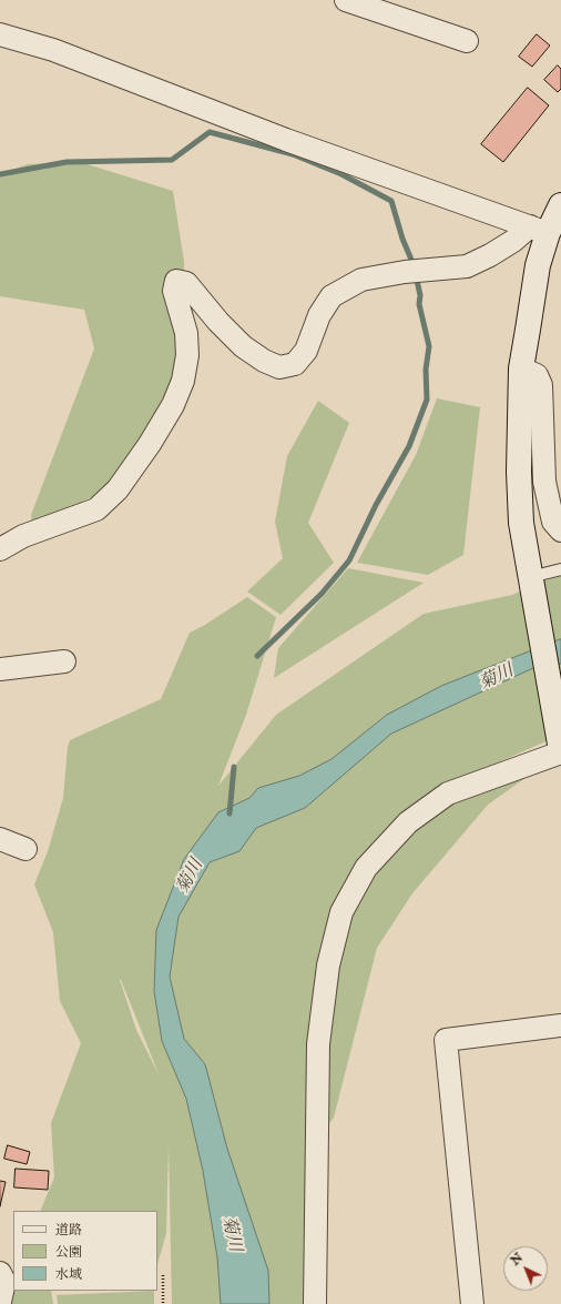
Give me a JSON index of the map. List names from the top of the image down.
{
  "water": ["菊川"],
  "legend": ["道路", "公園", "水域"],
  "north": "top left"
}
